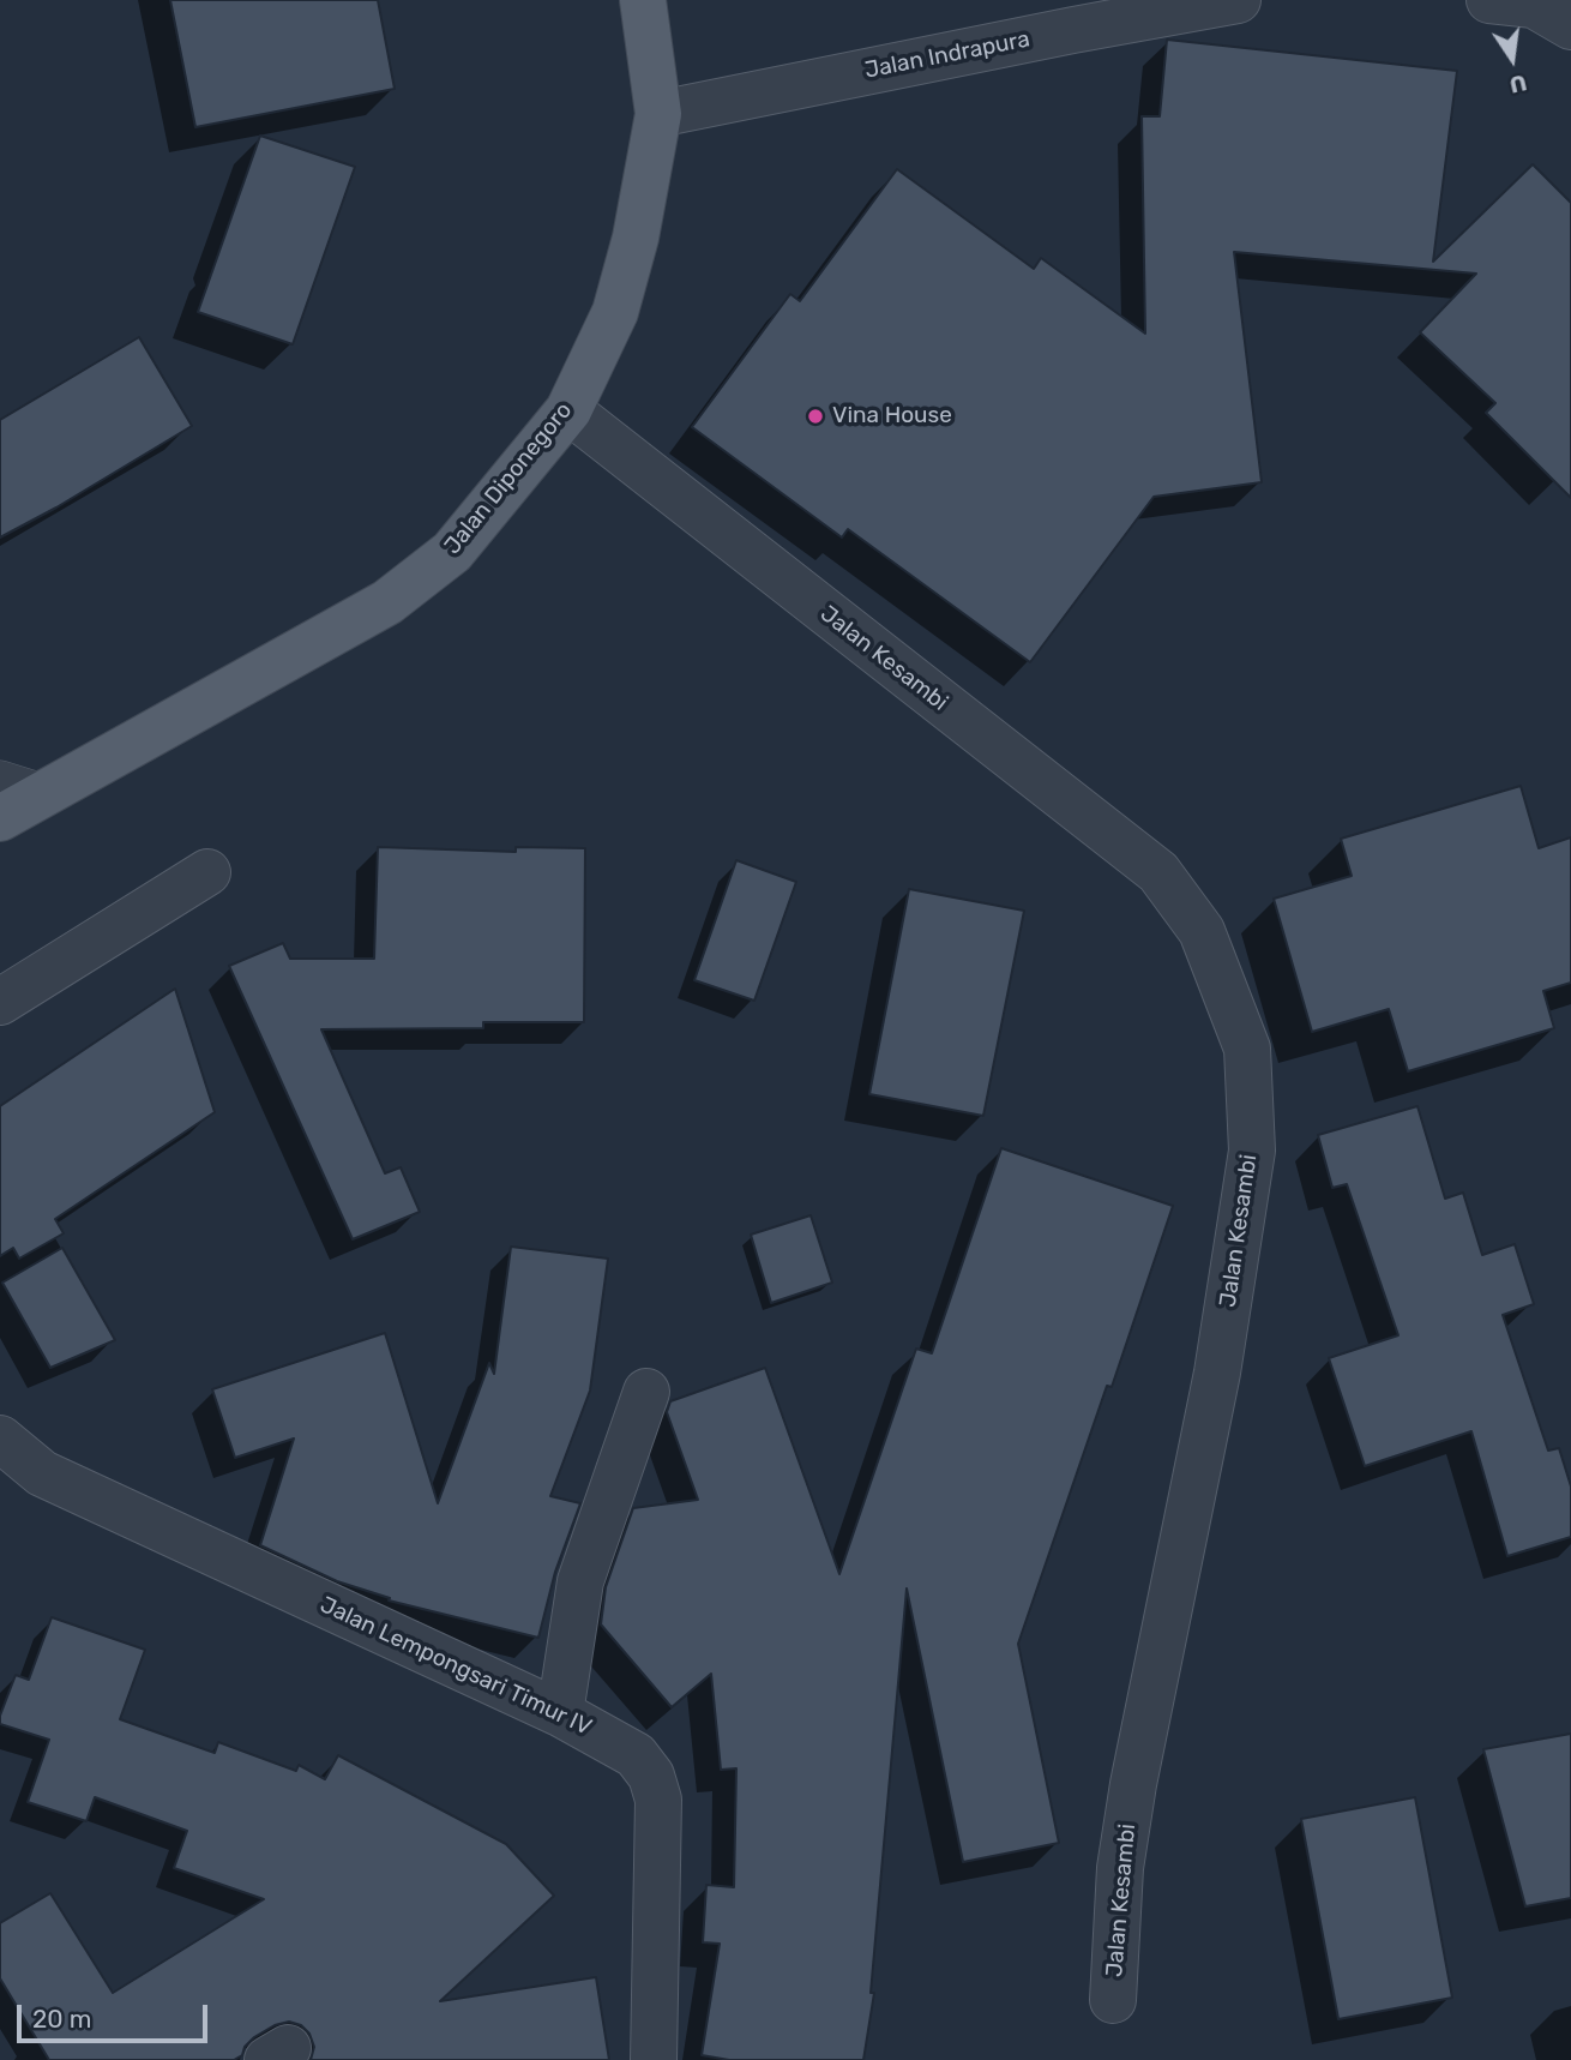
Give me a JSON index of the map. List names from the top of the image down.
{
  "streets": {
    "main road": ["Jalan Diponegoro"],
    "street": ["Jalan Indrapura", "Jalan Kesambi", "Jalan Lempongsari Timur IV"]
  },
  "crossings": [
    ["Jalan Indrapura", "Jalan Diponegoro"],
    ["Jalan Diponegoro", "Jalan Kesambi"]
  ],
  "places": ["Vina House"],
  "scale_bar": "20 m",
  "north": "bottom"
}
